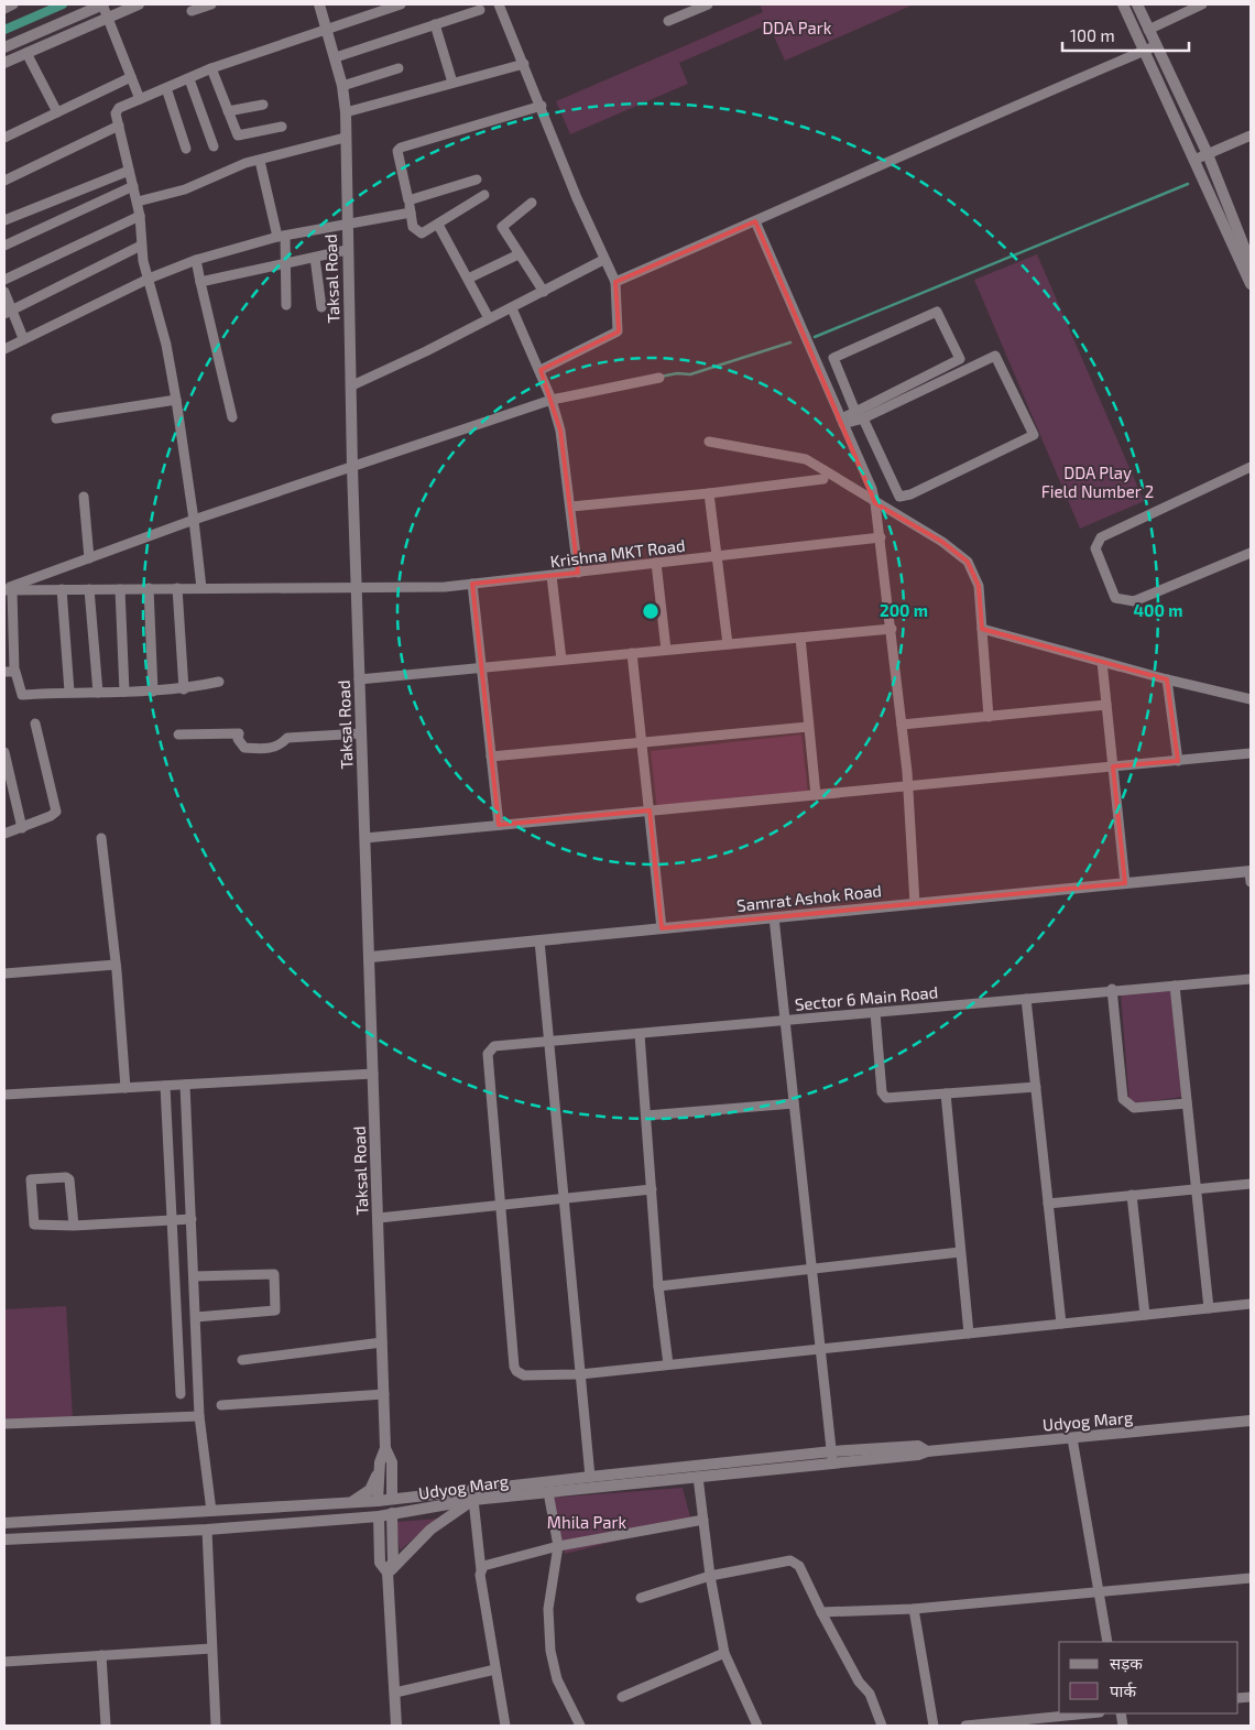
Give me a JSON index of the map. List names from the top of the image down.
{
  "streets": {
    "street": [
      "Taksal Road",
      "Krishna MKT Road",
      "Samrat Ashok Road",
      "Sector 6 Main Road",
      "Udyog Marg"
    ]
  },
  "crossings": [
    ["Taksal Road", "Krishna MKT Road"],
    ["Taksal Road", "Samrat Ashok Road"],
    ["Taksal Road", "Udyog Marg"]
  ],
  "parks": ["DDA Park", "DDA Play Field Number 2", "Mhila Park"],
  "legend": ["सड़क", "पार्क"],
  "scale_bar": "100 m",
  "rings": ["200 m", "400 m"]
}
